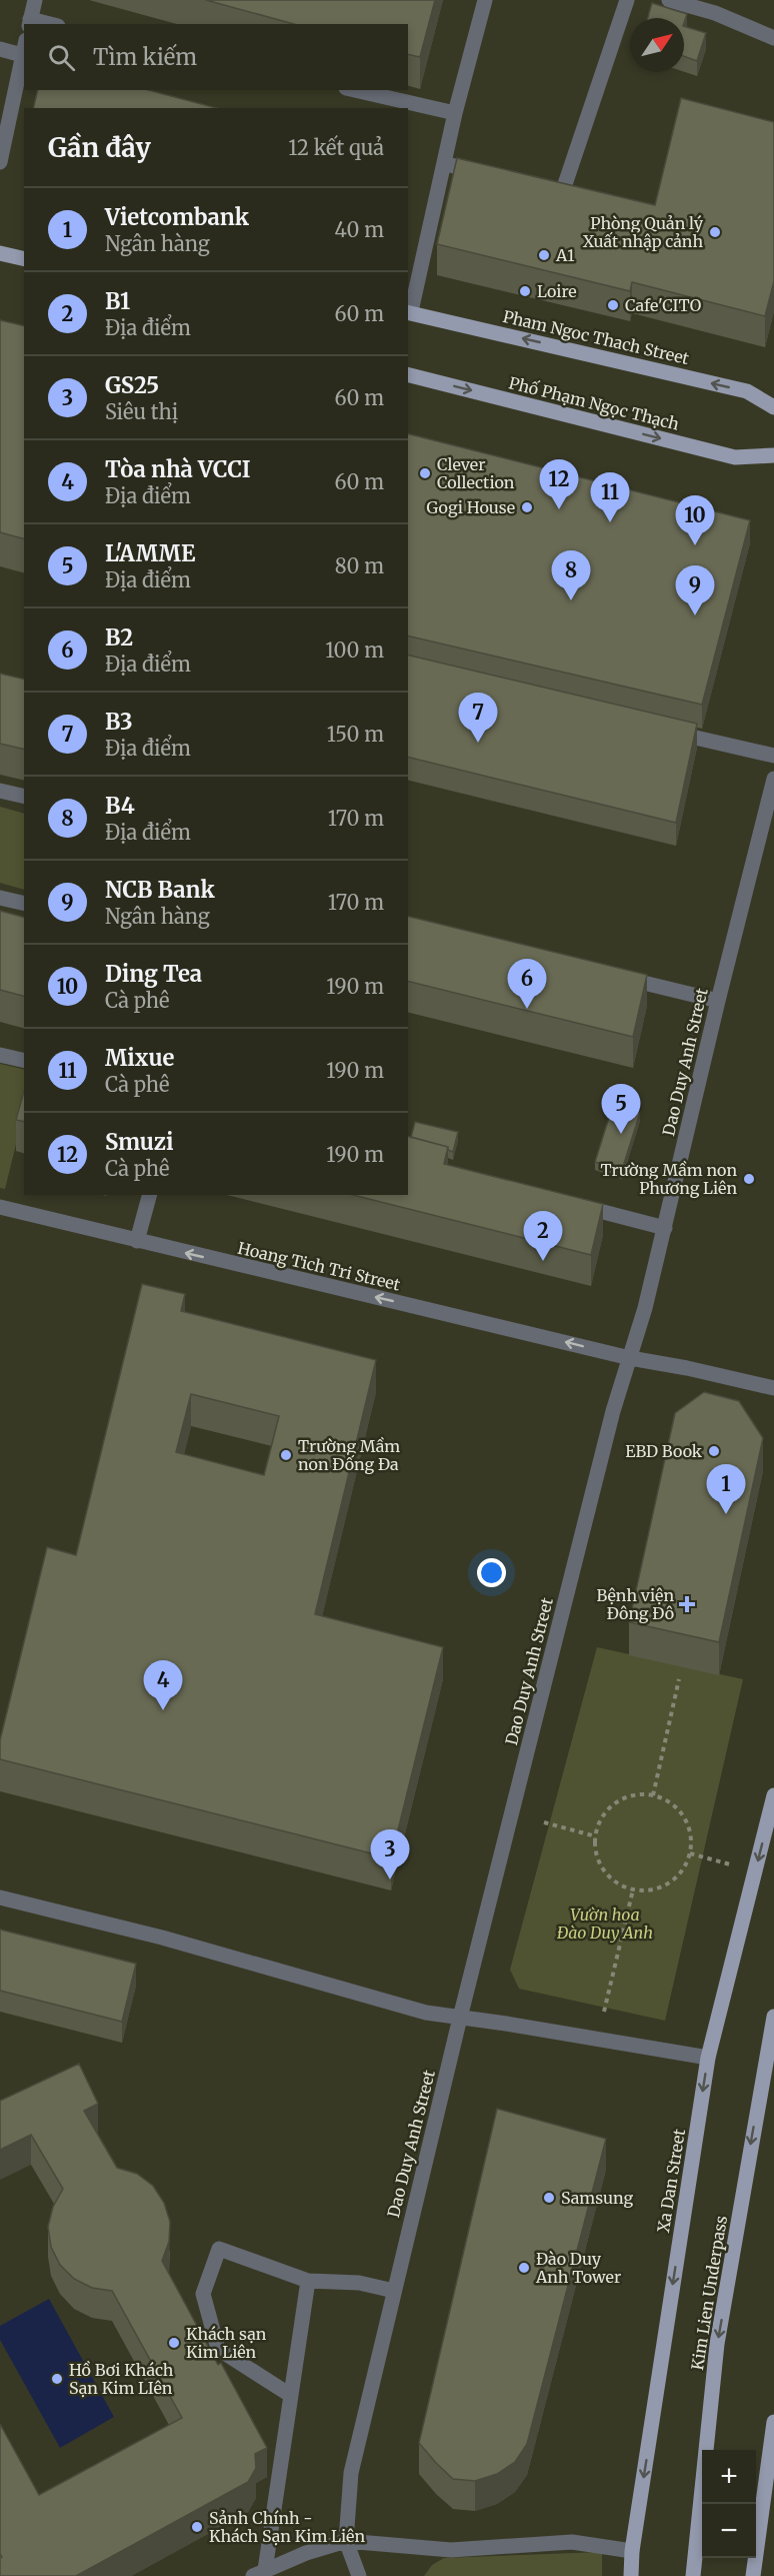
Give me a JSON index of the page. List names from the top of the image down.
{
  "streets": {
    "main road": [
      "Pham Ngoc Thach Street",
      "Phố Phạm Ngọc Thạch",
      "Xa Dan Street",
      "Kim Lien Underpass"
    ],
    "street": ["Dao Duy Anh Street", "Hoang Tich Tri Street"]
  },
  "crossings": [
    ["Dao Duy Anh Street", "Hoang Tich Tri Street"]
  ],
  "one_way": [
    "Pham Ngoc Thach Street",
    "Phố Phạm Ngọc Thạch",
    "Hoang Tich Tri Street",
    "Xa Dan Street",
    "Kim Lien Underpass"
  ],
  "parks": ["Vườn hoa Đào Duy Anh"],
  "places": {
    "other": [
      "Phòng Quản lý Xuất nhập cảnh",
      "A1",
      "Loire",
      "Cafe'CITO",
      "Clever Collection",
      "Gogi House",
      "Trường Mầm non Phương Liên",
      "EBD Book",
      "Trường Mầm non Đống Đa",
      "Samsung",
      "Đào Duy Anh Tower",
      "Khách sạn Kim Liên",
      "Hồ Bơi Khách Sạn Kim LIên",
      "Sảnh Chính - Khách Sạn Kim Liên"
    ],
    "health": ["Bệnh viện Đông Đô"]
  },
  "north": "top right",
  "page": {
    "search": "Tìm kiếm",
    "heading": ["Gần đây", "12 kết quả"],
    "list": [
      {
        "mark": "1",
        "name": "Vietcombank",
        "note": "Ngân hàng",
        "value": "40 m"
      },
      {
        "mark": "2",
        "name": "B1",
        "note": "Địa điểm",
        "value": "60 m"
      },
      {
        "mark": "3",
        "name": "GS25",
        "note": "Siêu thị",
        "value": "60 m"
      },
      {
        "mark": "4",
        "name": "Tòa nhà VCCI",
        "note": "Địa điểm",
        "value": "60 m"
      },
      {
        "mark": "5",
        "name": "L'AMME",
        "note": "Địa điểm",
        "value": "80 m"
      },
      {
        "mark": "6",
        "name": "B2",
        "note": "Địa điểm",
        "value": "100 m"
      },
      {
        "mark": "7",
        "name": "B3",
        "note": "Địa điểm",
        "value": "150 m"
      },
      {
        "mark": "8",
        "name": "B4",
        "note": "Địa điểm",
        "value": "170 m"
      },
      {
        "mark": "9",
        "name": "NCB Bank",
        "note": "Ngân hàng",
        "value": "170 m"
      },
      {
        "mark": "10",
        "name": "Ding Tea",
        "note": "Cà phê",
        "value": "190 m"
      },
      {
        "mark": "11",
        "name": "Mixue",
        "note": "Cà phê",
        "value": "190 m"
      },
      {
        "mark": "12",
        "name": "Smuzi",
        "note": "Cà phê",
        "value": "190 m"
      }
    ],
    "pins": [
      "12",
      "11",
      "10",
      "8",
      "9",
      "7",
      "6",
      "5",
      "2",
      "1",
      "4",
      "3"
    ],
    "map_buttons": ["+", "−"]
  }
}
